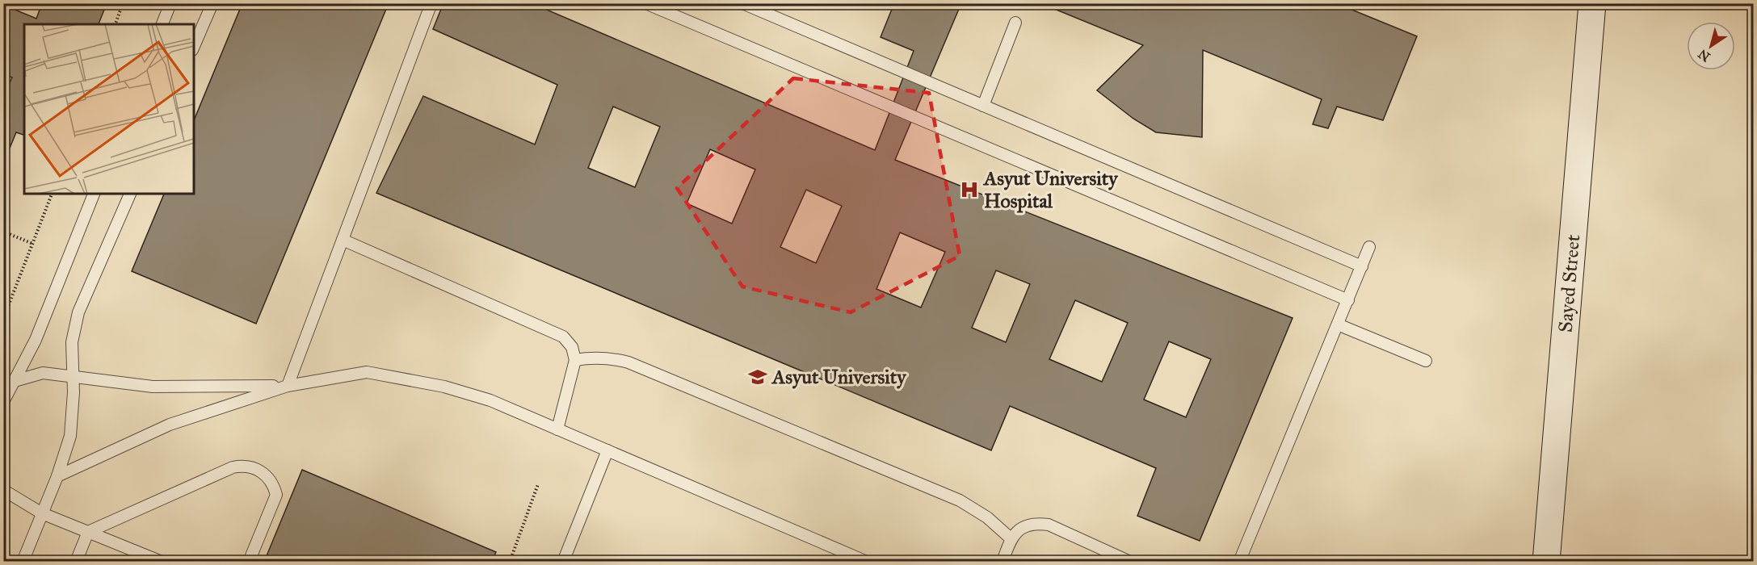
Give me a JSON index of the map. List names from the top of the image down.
{
  "streets": {
    "main road": ["Sayed Street"]
  },
  "places": {
    "hospital": ["Asyut University Hospital"],
    "school or university": ["Asyut University"]
  },
  "north": "bottom left"
}
